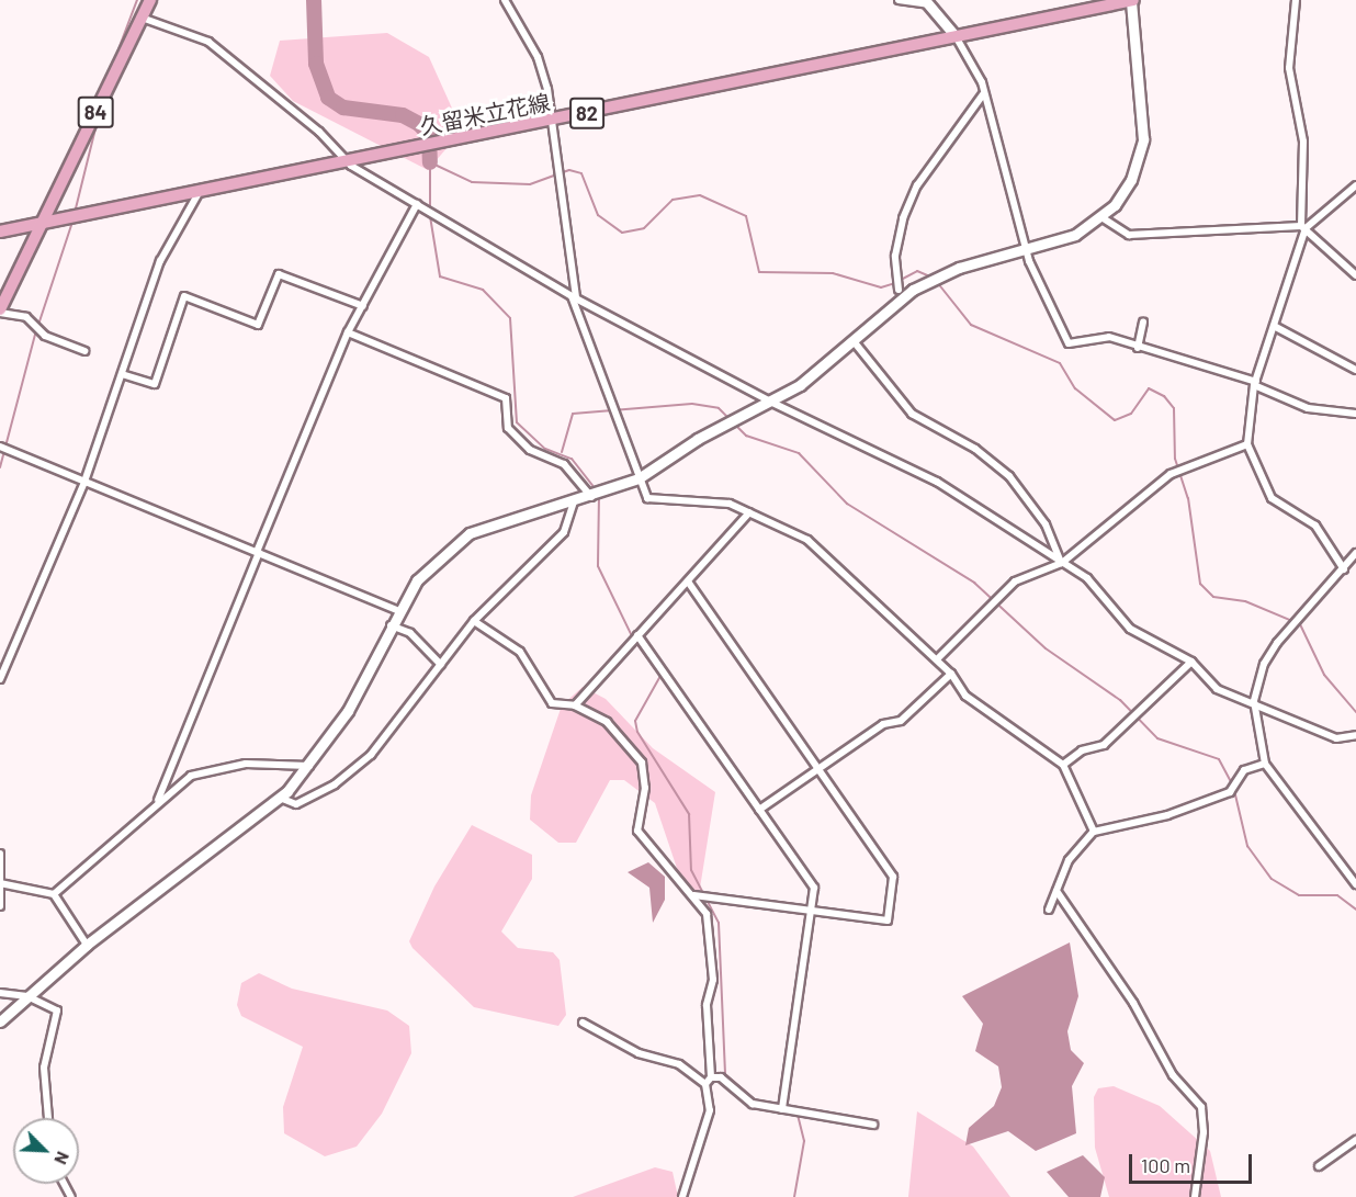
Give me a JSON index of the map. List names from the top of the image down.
{
  "streets": {
    "main road": ["84", "82", "久留米立花線"]
  },
  "crossings": [
    ["84", "久留米立花線"]
  ],
  "scale_bar": "100 m",
  "north": "bottom right"
}
